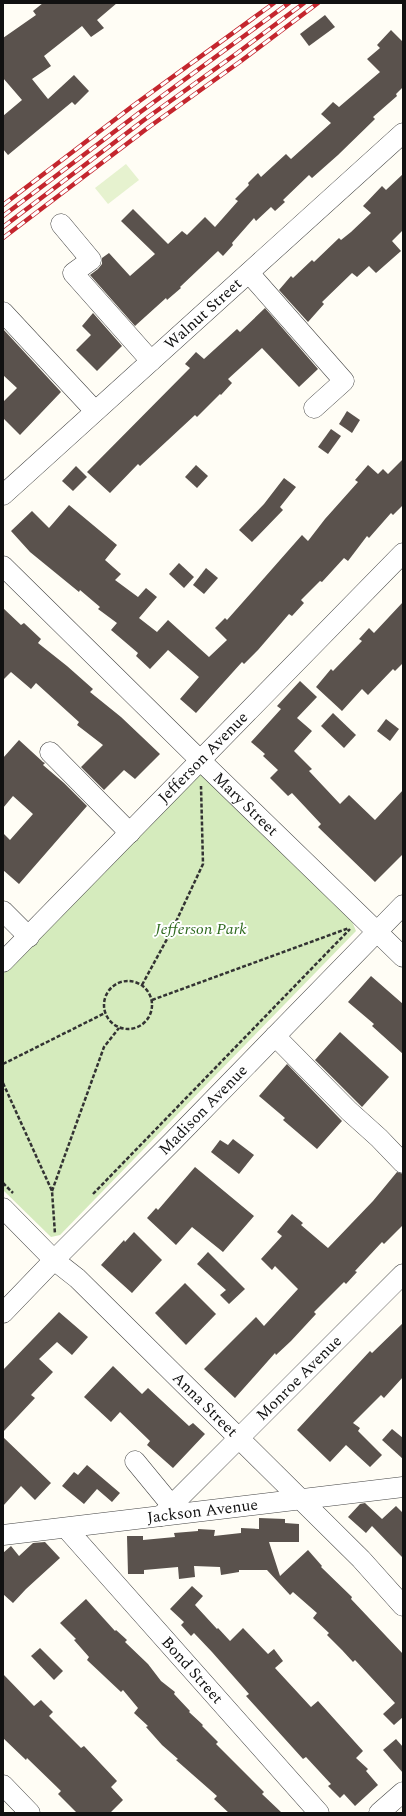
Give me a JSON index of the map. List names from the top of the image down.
{
  "streets": {
    "street": [
      "Walnut Street",
      "Jefferson Avenue",
      "Mary Street",
      "Madison Avenue",
      "Monroe Avenue",
      "Anna Street",
      "Jackson Avenue",
      "Bond Street"
    ]
  },
  "crossings": [
    ["Jefferson Avenue", "Mary Street"],
    ["Mary Street", "Madison Avenue"],
    ["Madison Avenue", "Anna Street"],
    ["Monroe Avenue", "Anna Street"],
    ["Monroe Avenue", "Jackson Avenue"],
    ["Anna Street", "Jackson Avenue"],
    ["Jackson Avenue", "Bond Street"]
  ],
  "parks": ["Jefferson Park"]
}
